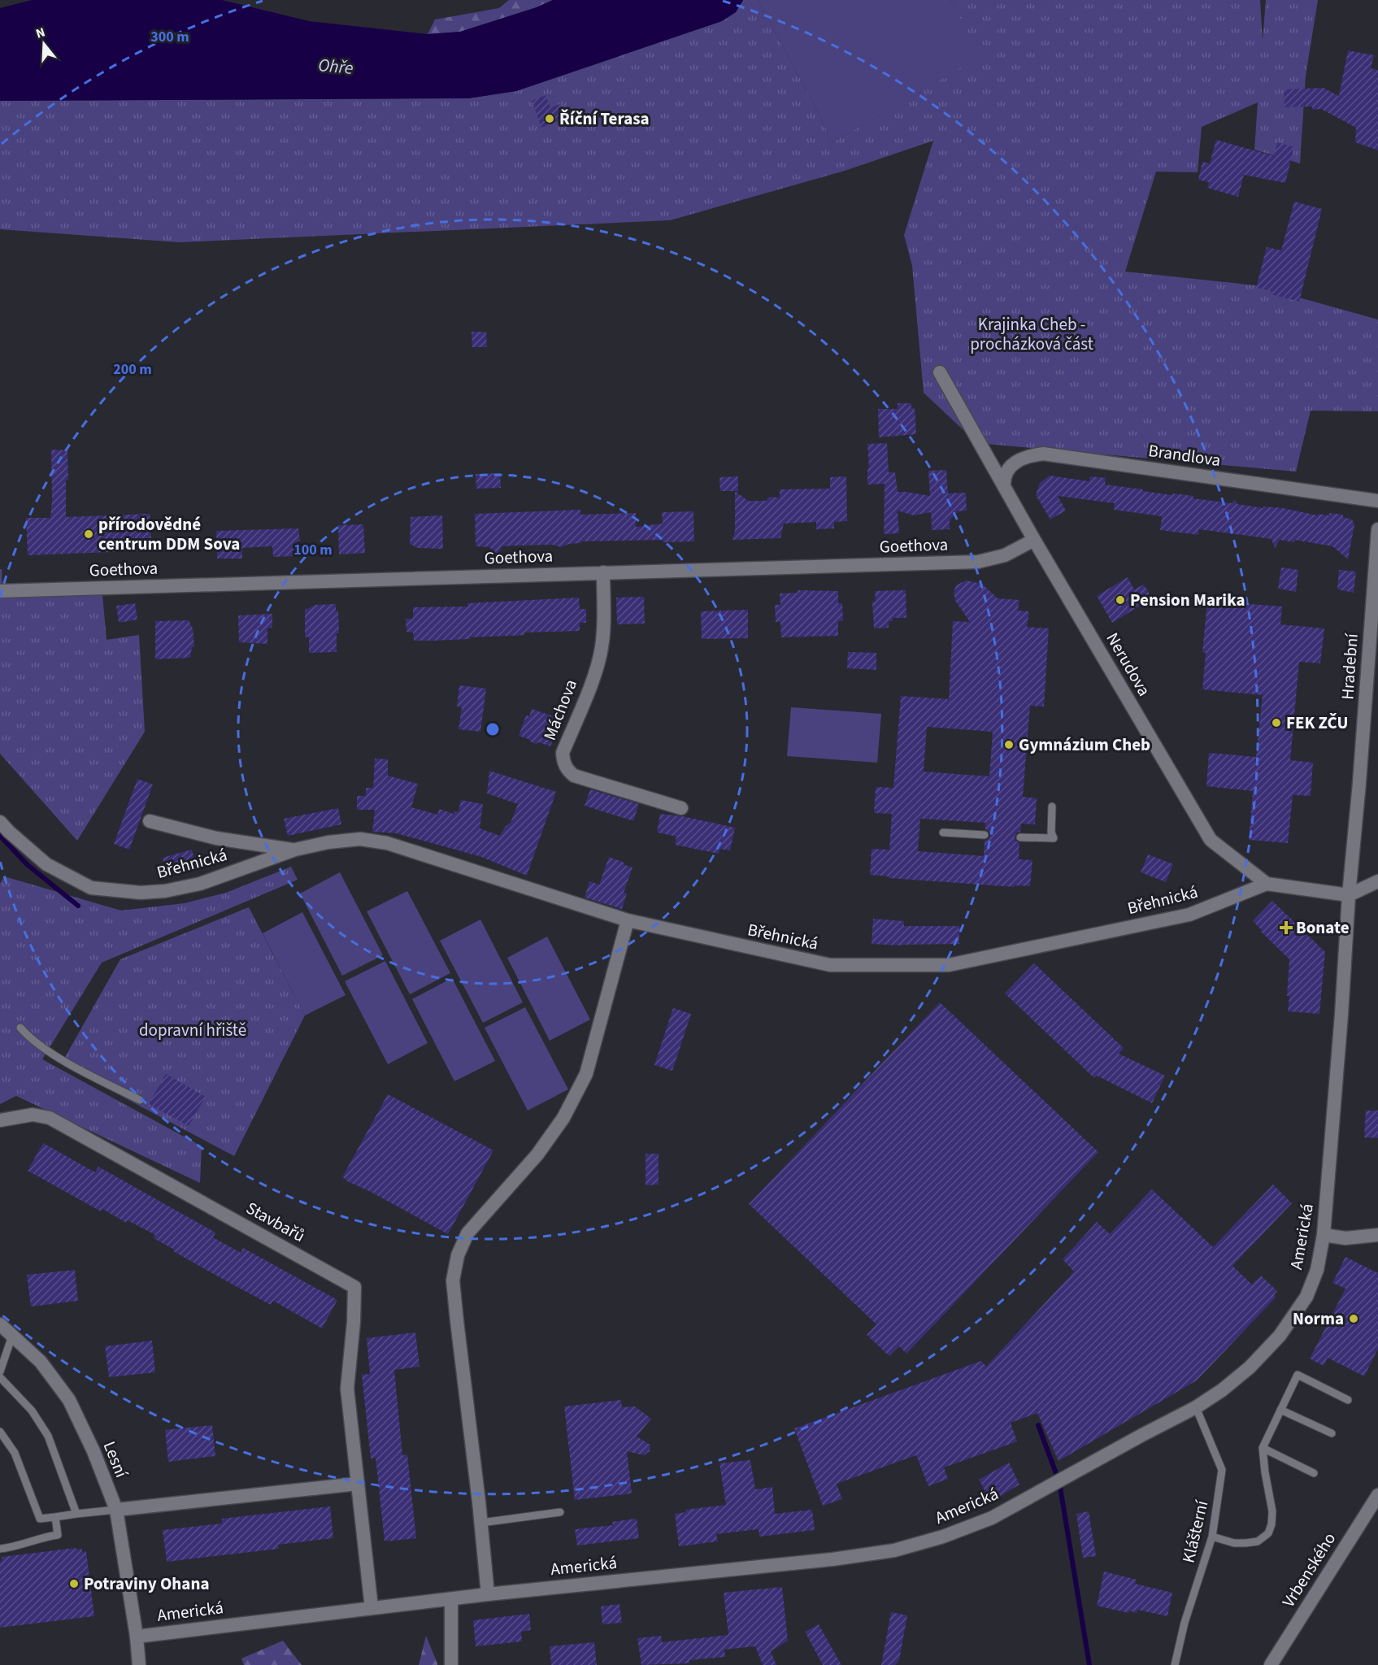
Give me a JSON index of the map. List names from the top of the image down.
{
  "streets": {
    "street": [
      "Brandlova",
      "Goethova",
      "Nerudova",
      "Hradební",
      "Máchova",
      "Břehnická",
      "Stavbařů",
      "Americká",
      "Lesní",
      "Vrbenského"
    ],
    "lane": ["Klášterní"]
  },
  "crossings": [
    ["Brandlova", "Nerudova"],
    ["Goethova", "Nerudova"],
    ["Goethova", "Máchova"],
    ["Nerudova", "Břehnická"],
    ["Hradební", "Americká"],
    ["Stavbařů", "Americká"],
    ["Americká", "Lesní"],
    ["Americká", "Klášterní"]
  ],
  "water": ["Ohře"],
  "parks": ["Krajinka Cheb - procházková část", "dopravní hřiště"],
  "places": {
    "other": [
      "Říční Terasa",
      "přírodovědné centrum DDM Sova",
      "Pension Marika",
      "FEK ZČU",
      "Gymnázium Cheb",
      "Norma",
      "Potraviny Ohana"
    ],
    "health": ["Bonate"]
  },
  "north": "top",
  "rings": ["300 m", "200 m", "100 m"]
}
